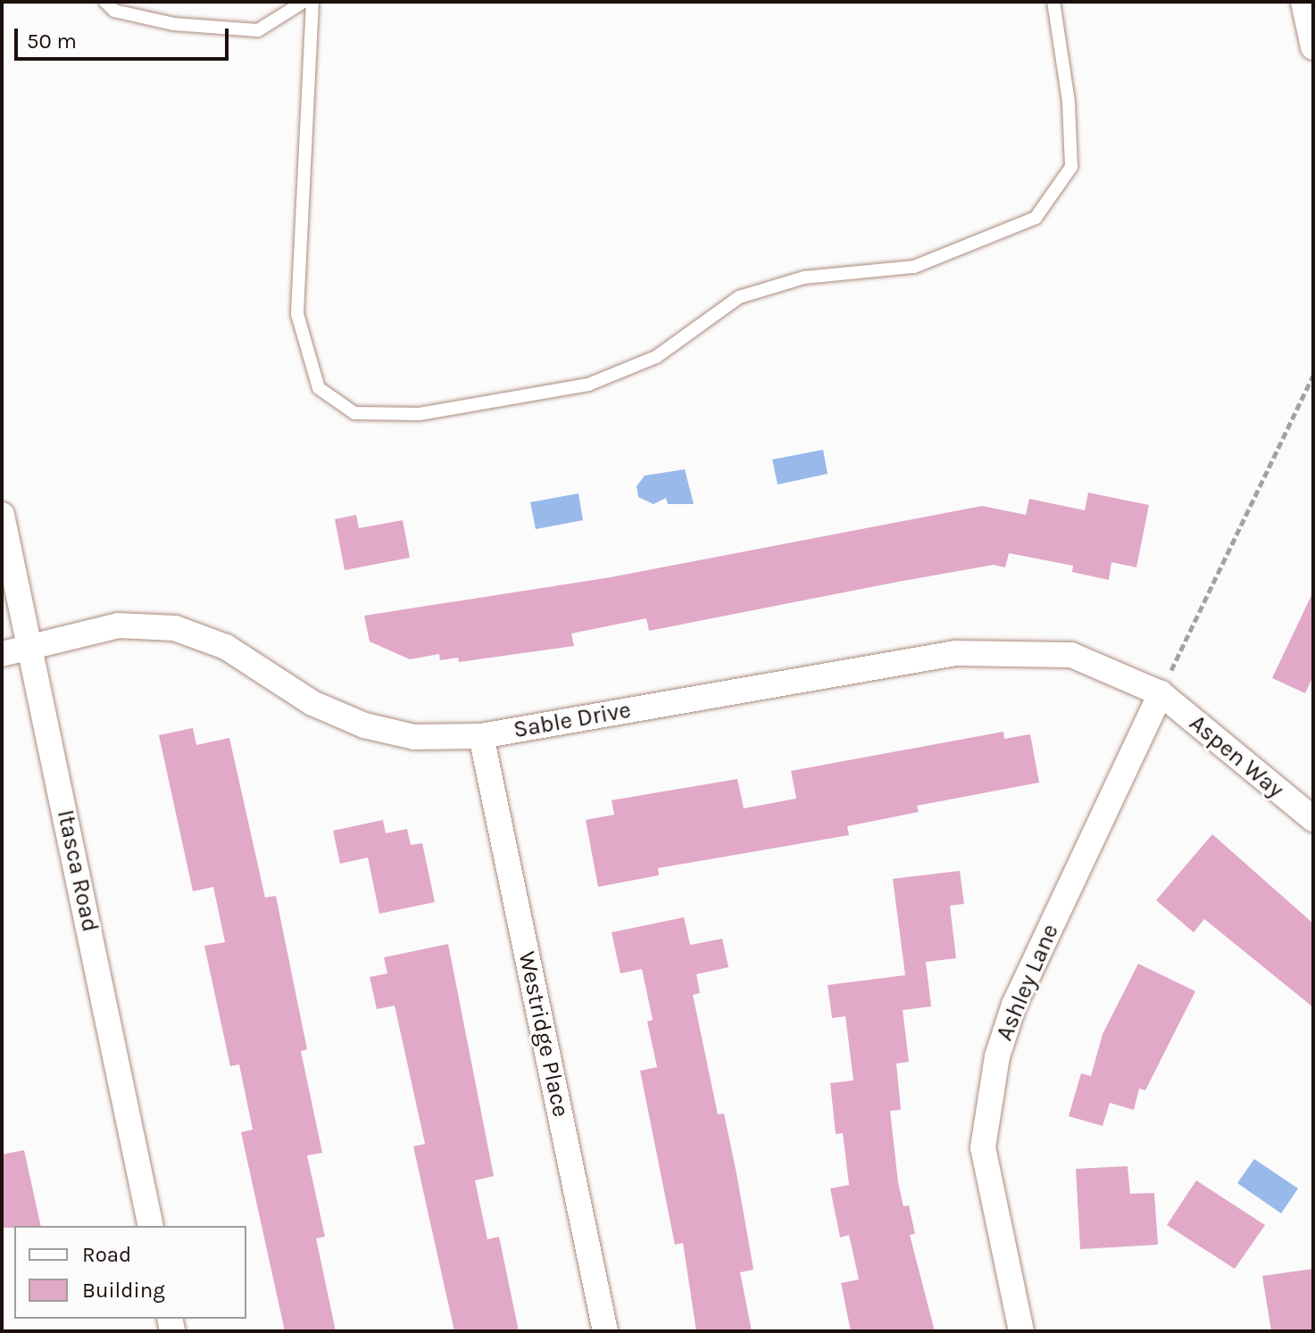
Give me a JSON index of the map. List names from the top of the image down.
{
  "streets": {
    "street": [
      "Sable Drive",
      "Aspen Way",
      "Itasca Road",
      "Ashley Lane",
      "Westridge Place"
    ]
  },
  "crossings": [
    ["Sable Drive", "Aspen Way"],
    ["Sable Drive", "Itasca Road"],
    ["Sable Drive", "Ashley Lane"],
    ["Sable Drive", "Westridge Place"],
    ["Aspen Way", "Ashley Lane"]
  ],
  "legend": ["Road", "Building"],
  "scale_bar": "50 m"
}
